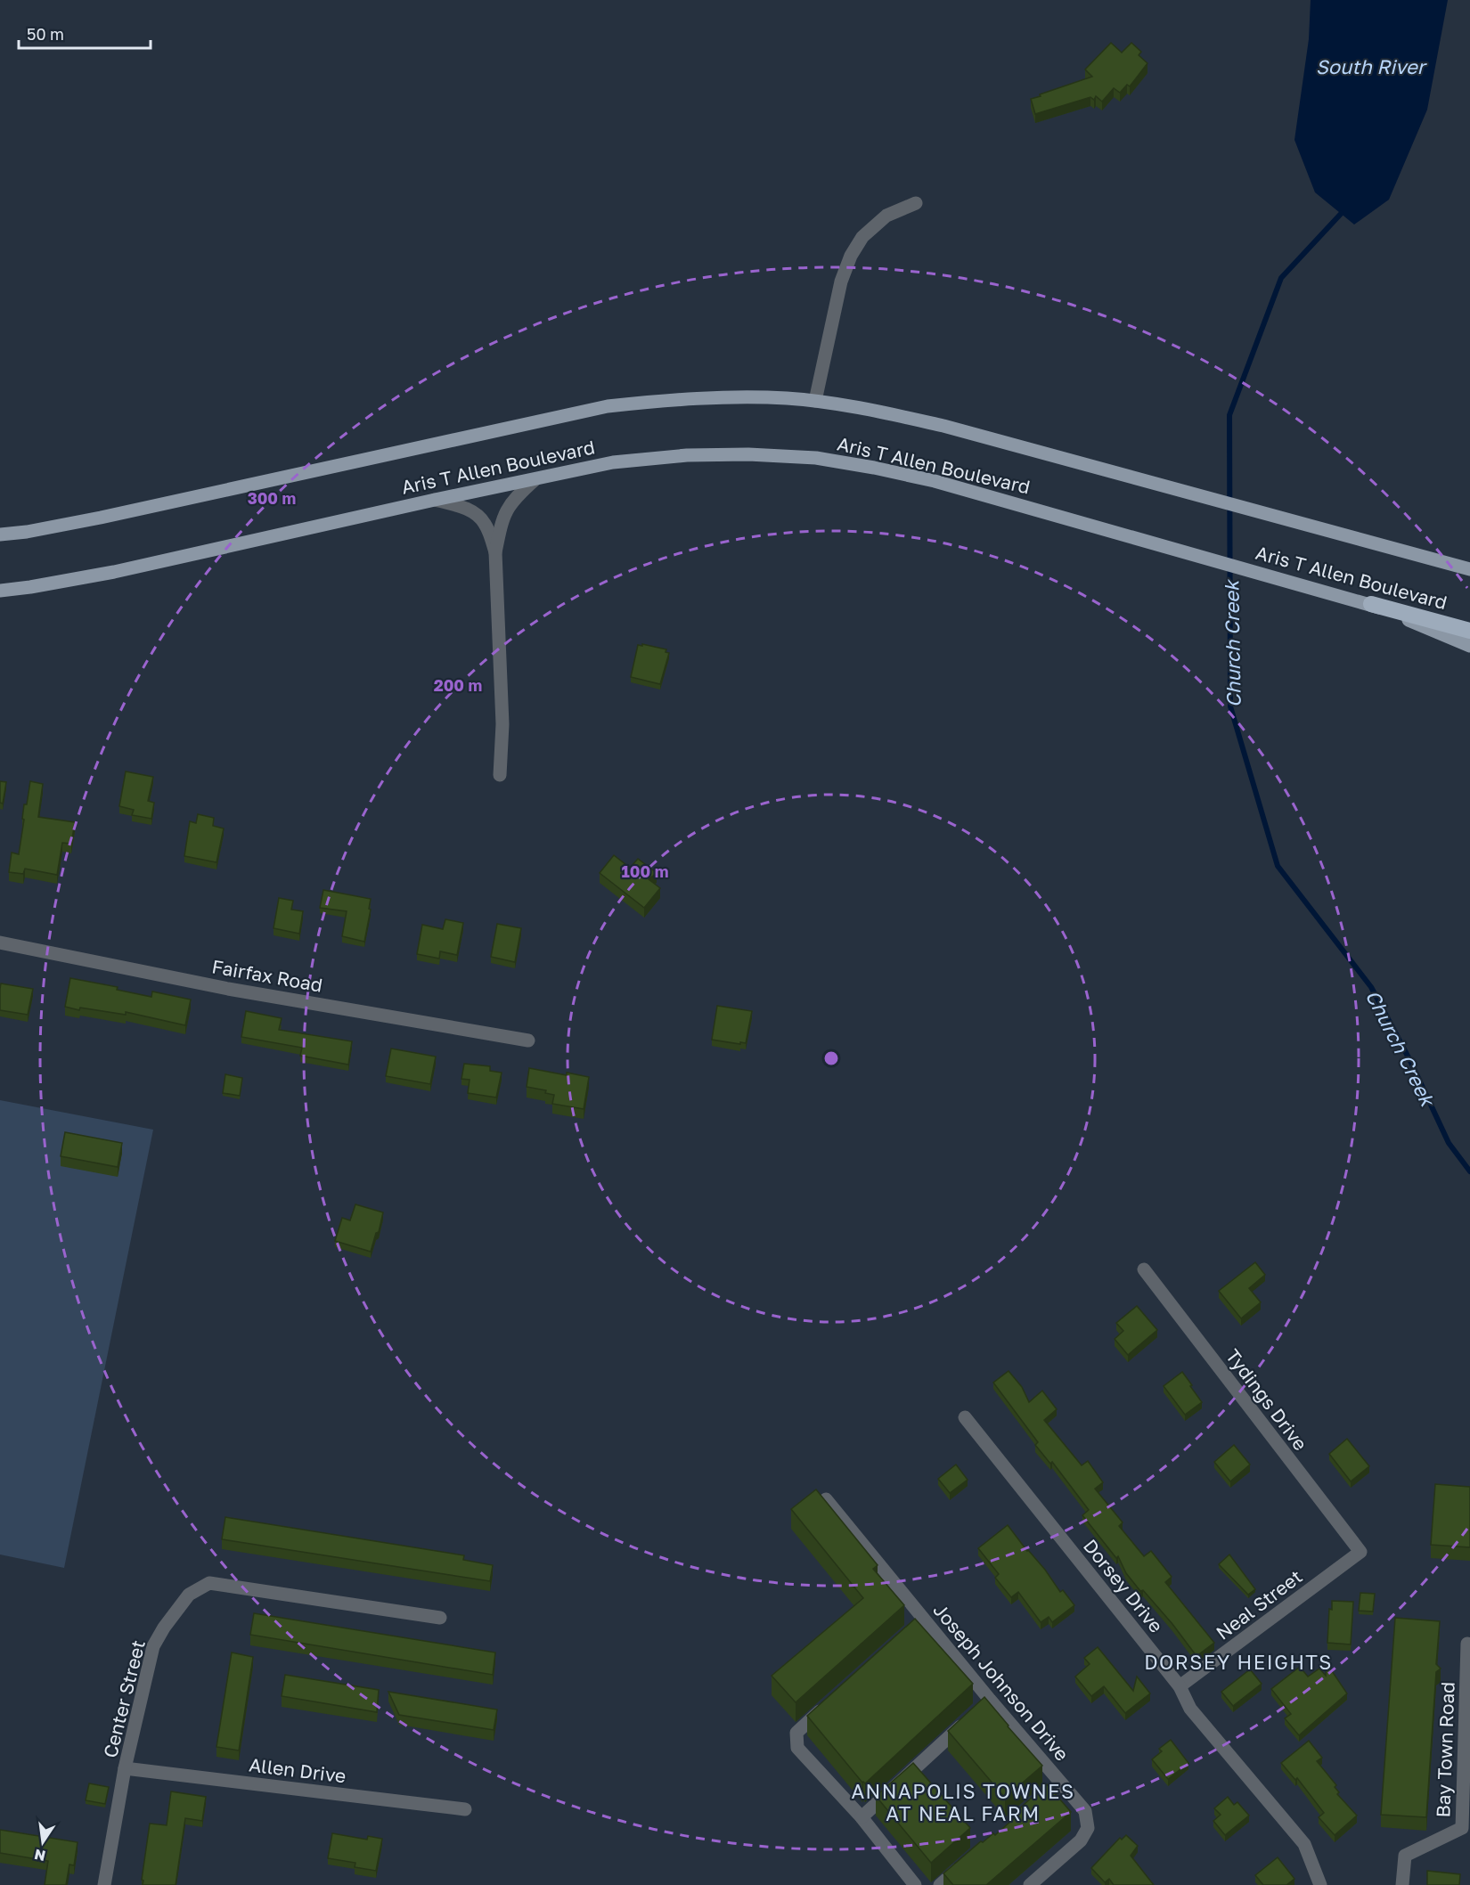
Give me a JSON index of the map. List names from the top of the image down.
{
  "streets": {
    "highway": ["Aris T Allen Boulevard"],
    "street": [
      "Fairfax Road",
      "Tydings Drive",
      "Dorsey Drive",
      "Neal Street",
      "Joseph Johnson Drive",
      "Center Street",
      "Bay Town Road",
      "Allen Drive"
    ]
  },
  "crossings": [
    ["Tydings Drive", "Neal Street"],
    ["Dorsey Drive", "Neal Street"],
    ["Center Street", "Allen Drive"]
  ],
  "districts": ["DORSEY HEIGHTS", "ANNAPOLIS TOWNES AT NEAL FARM"],
  "water": ["South River", "Church Creek"],
  "scale_bar": "50 m",
  "north": "bottom",
  "rings": ["300 m", "200 m", "100 m"]
}
